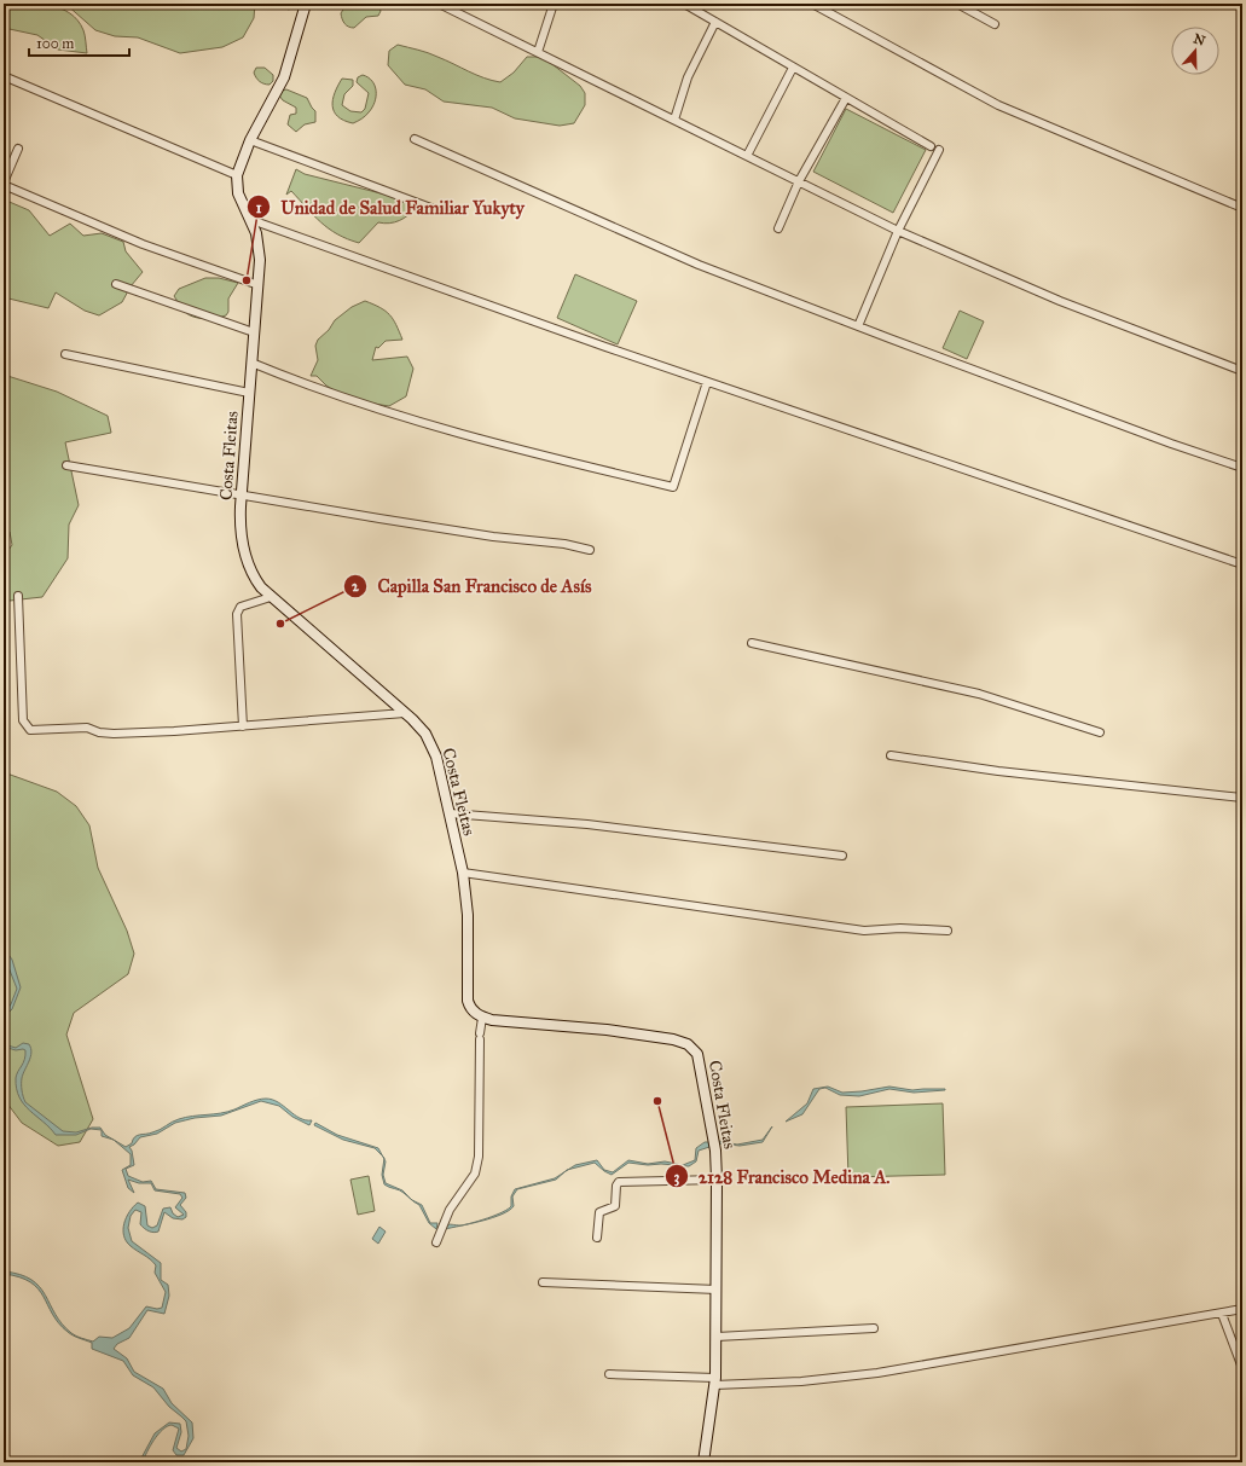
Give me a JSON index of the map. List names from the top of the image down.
{
  "streets": {
    "main road": ["Costa Fleitas"]
  },
  "places": ["Unidad de Salud Familiar Yukyty", "Capilla San Francisco de Asís", "2128 Francisco Medina A."],
  "scale_bar": "100 m",
  "north": "top"
}
